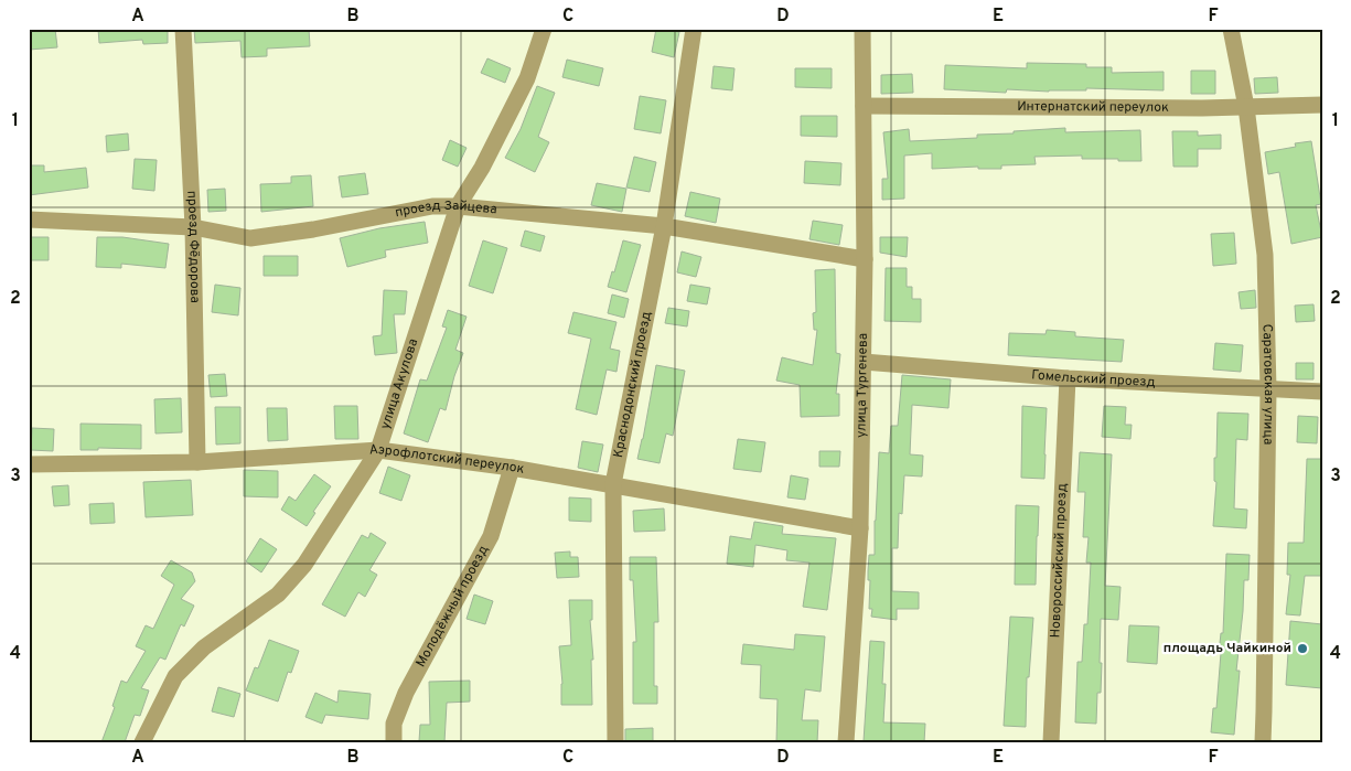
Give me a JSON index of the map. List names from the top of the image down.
{
  "streets": {
    "street": [
      "Интернатский переулок",
      "проезд Зайцева",
      "проезд Фёдорова",
      "Гомельский проезд",
      "улица Акулова",
      "Краснодонский проезд",
      "Саратовская улица",
      "улица Тургенева",
      "Аэрофлотский переулок",
      "Новороссийский проезд",
      "Молодёжный проезд"
    ]
  },
  "crossings": [
    ["Интернатский переулок", "Саратовская улица"],
    ["Интернатский переулок", "улица Тургенева"],
    ["проезд Зайцева", "проезд Фёдорова"],
    ["проезд Зайцева", "улица Акулова"],
    ["проезд Зайцева", "Краснодонский проезд"],
    ["проезд Зайцева", "улица Тургенева"],
    ["проезд Фёдорова", "Аэрофлотский переулок"],
    ["Гомельский проезд", "Саратовская улица"],
    ["Гомельский проезд", "улица Тургенева"],
    ["Гомельский проезд", "Новороссийский проезд"],
    ["улица Акулова", "Аэрофлотский переулок"],
    ["Краснодонский проезд", "Аэрофлотский переулок"],
    ["улица Тургенева", "Аэрофлотский переулок"],
    ["Аэрофлотский переулок", "Молодёжный проезд"]
  ],
  "places": ["площадь Чайкиной"],
  "grid": {
    "columns": [
      "A",
      "B",
      "C",
      "D",
      "E",
      "F"
    ],
    "rows": [
      "1",
      "2",
      "3",
      "4"
    ]
  }
}
